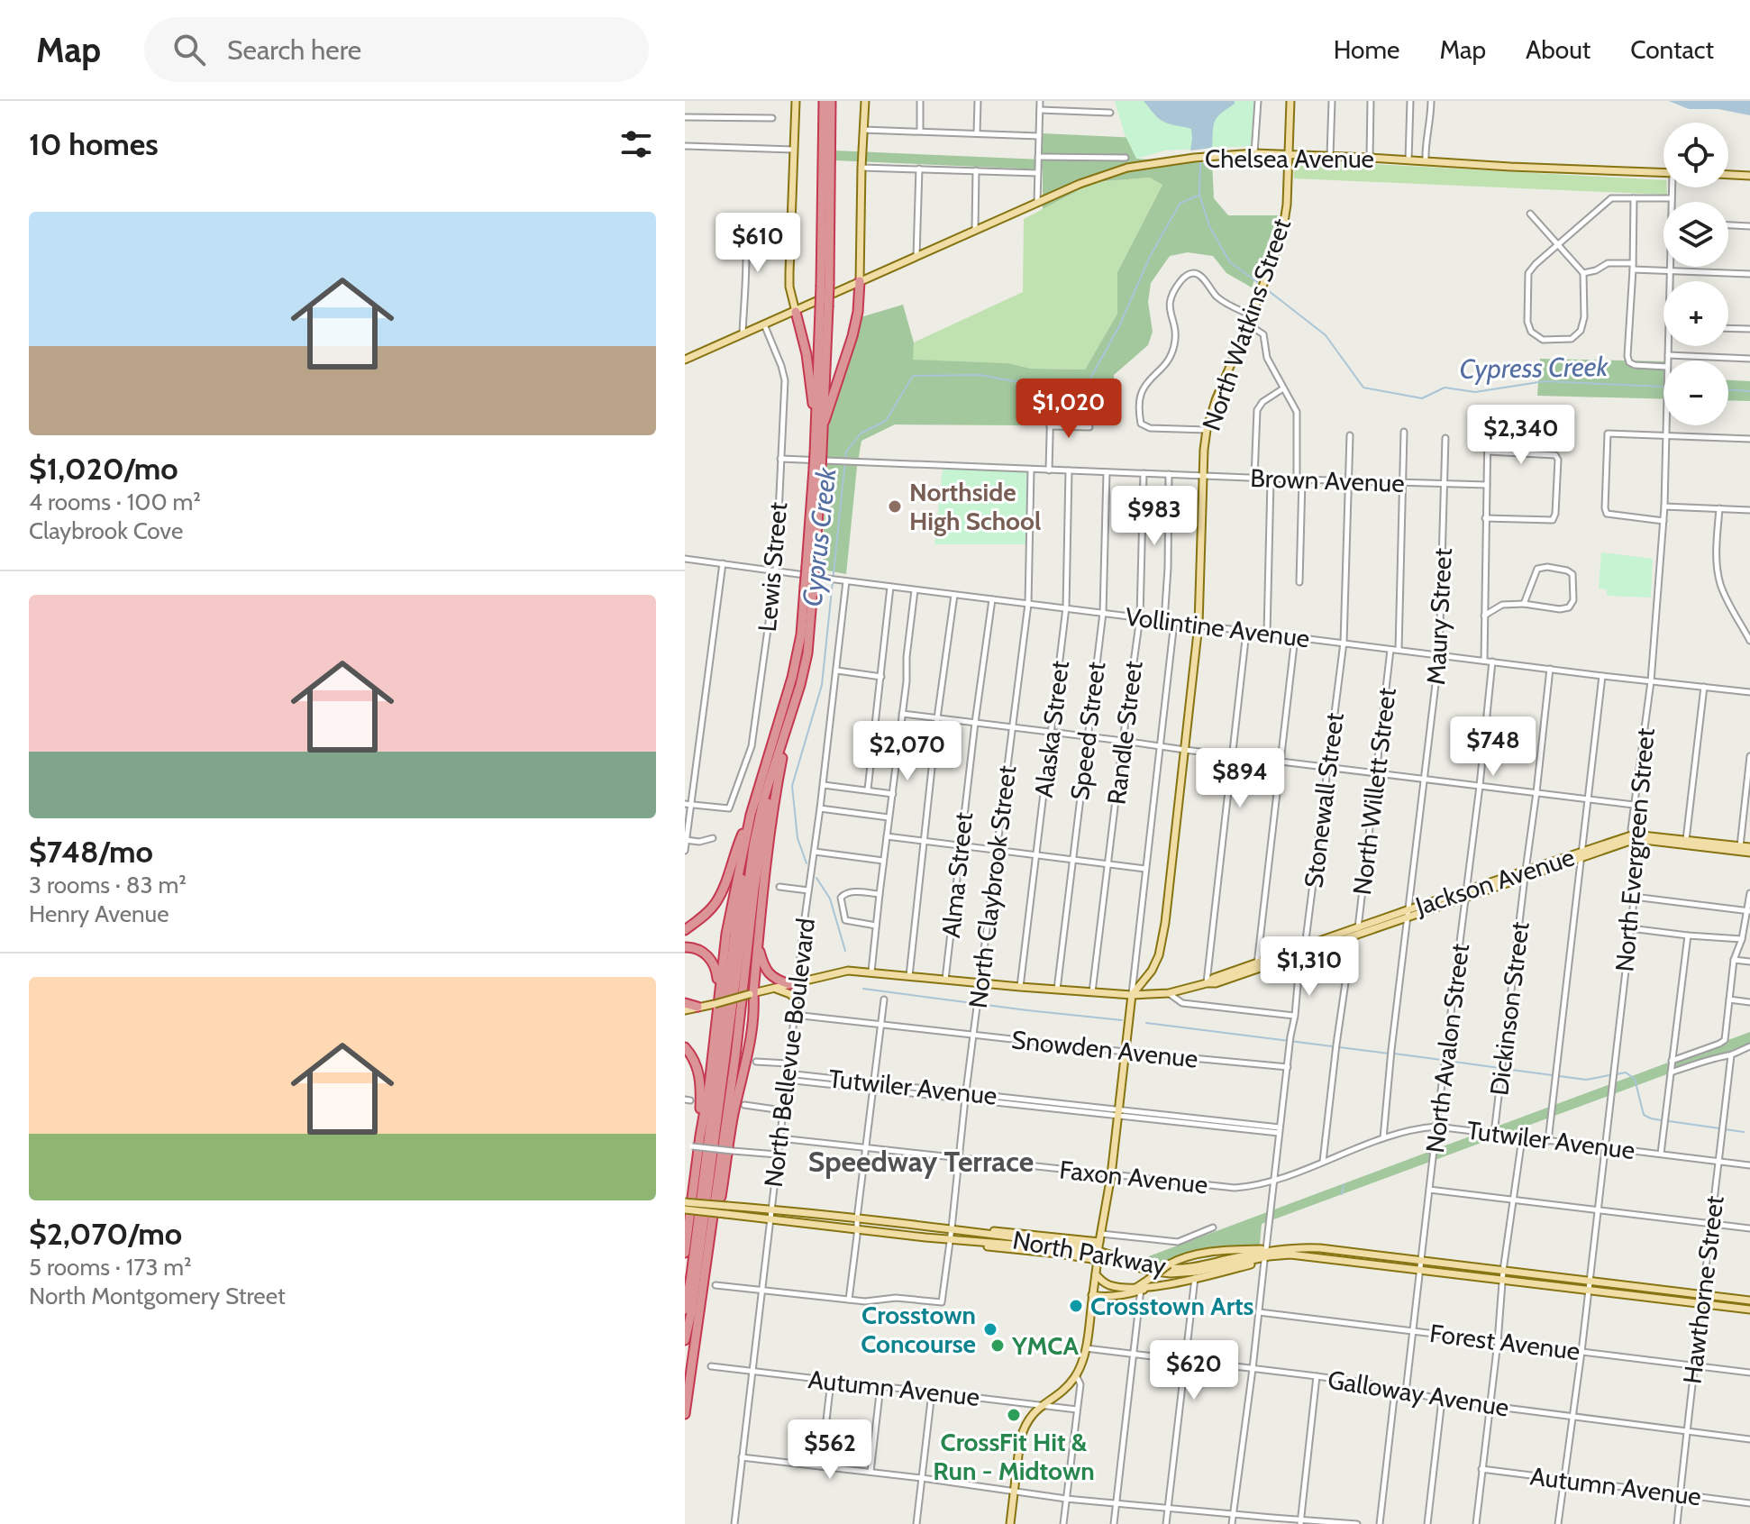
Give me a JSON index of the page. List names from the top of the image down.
{
  "streets": {
    "main road": [
      "Chelsea Avenue",
      "North Watkins Street",
      "Jackson Avenue",
      "North Parkway"
    ],
    "street": [
      "Brown Avenue",
      "Lewis Street",
      "Maury Street",
      "Vollintine Avenue",
      "Alaska Street",
      "Speed Street",
      "Randle Street",
      "North Willett Street",
      "Stonewall Street",
      "North Evergreen Street",
      "Alma Street",
      "North Claybrook Street",
      "Dickinson Street",
      "North Avalon Street",
      "Snowden Avenue",
      "North Bellevue Boulevard",
      "Tutwiler Avenue",
      "Faxon Avenue",
      "Hawthorne Street",
      "Forest Avenue",
      "Autumn Avenue",
      "Galloway Avenue"
    ]
  },
  "crossings": [
    ["Chelsea Avenue", "North Watkins Street"],
    ["Chelsea Avenue", "Lewis Street"],
    ["North Watkins Street", "Brown Avenue"],
    ["North Watkins Street", "Vollintine Avenue"],
    ["North Watkins Street", "Jackson Avenue"],
    ["Brown Avenue", "Lewis Street"],
    ["Brown Avenue", "Maury Street"],
    ["Brown Avenue", "Alaska Street"],
    ["Brown Avenue", "Speed Street"],
    ["Brown Avenue", "Randle Street"],
    ["Brown Avenue", "Stonewall Street"],
    ["Brown Avenue", "North Claybrook Street"],
    ["Lewis Street", "Vollintine Avenue"],
    ["Maury Street", "Vollintine Avenue"],
    ["Maury Street", "Jackson Avenue"],
    ["Maury Street", "Tutwiler Avenue"],
    ["Vollintine Avenue", "Alaska Street"],
    ["Vollintine Avenue", "Speed Street"],
    ["Vollintine Avenue", "Randle Street"],
    ["Vollintine Avenue", "North Willett Street"],
    ["Vollintine Avenue", "Stonewall Street"],
    ["Vollintine Avenue", "North Evergreen Street"],
    ["Vollintine Avenue", "Alma Street"],
    ["Vollintine Avenue", "North Claybrook Street"],
    ["Vollintine Avenue", "Dickinson Street"],
    ["Vollintine Avenue", "North Avalon Street"],
    ["Vollintine Avenue", "North Bellevue Boulevard"],
    ["Alaska Street", "Jackson Avenue"],
    ["Speed Street", "Jackson Avenue"],
    ["Randle Street", "Jackson Avenue"],
    ["North Willett Street", "Jackson Avenue"],
    ["Stonewall Street", "Jackson Avenue"],
    ["Stonewall Street", "Snowden Avenue"],
    ["Stonewall Street", "Tutwiler Avenue"],
    ["Stonewall Street", "Faxon Avenue"],
    ["North Evergreen Street", "Jackson Avenue"],
    ["North Evergreen Street", "Tutwiler Avenue"],
    ["North Evergreen Street", "North Parkway"],
    ["North Evergreen Street", "Forest Avenue"],
    ["North Evergreen Street", "Autumn Avenue"],
    ["North Evergreen Street", "Galloway Avenue"],
    ["Alma Street", "Jackson Avenue"],
    ["Jackson Avenue", "North Claybrook Street"],
    ["Jackson Avenue", "Dickinson Street"],
    ["Jackson Avenue", "North Avalon Street"],
    ["Jackson Avenue", "North Bellevue Boulevard"],
    ["North Claybrook Street", "Snowden Avenue"],
    ["North Claybrook Street", "Tutwiler Avenue"],
    ["North Claybrook Street", "Faxon Avenue"],
    ["North Claybrook Street", "North Parkway"],
    ["Dickinson Street", "Tutwiler Avenue"],
    ["North Avalon Street", "Tutwiler Avenue"],
    ["North Avalon Street", "North Parkway"],
    ["North Avalon Street", "Forest Avenue"],
    ["North Avalon Street", "Galloway Avenue"],
    ["Snowden Avenue", "North Bellevue Boulevard"],
    ["North Bellevue Boulevard", "Tutwiler Avenue"],
    ["North Bellevue Boulevard", "Faxon Avenue"],
    ["North Bellevue Boulevard", "North Parkway"],
    ["North Bellevue Boulevard", "Autumn Avenue"],
    ["Tutwiler Avenue", "Faxon Avenue"],
    ["Tutwiler Avenue", "Hawthorne Street"],
    ["North Parkway", "Hawthorne Street"],
    ["Hawthorne Street", "Forest Avenue"],
    ["Hawthorne Street", "Autumn Avenue"],
    ["Hawthorne Street", "Galloway Avenue"]
  ],
  "districts": ["Speedway Terrace"],
  "water": ["Cypress Creek", "Cyprus Creek"],
  "places": [
    "Northside High School",
    "Crosstown Arts",
    "Crosstown Concourse",
    "YMCA",
    "CrossFit Hit & Run - Midtown"
  ],
  "page": {
    "header": "Map",
    "search": "Search here",
    "nav": [
      "Home",
      "Map",
      "About",
      "Contact"
    ],
    "heading": "10 homes",
    "map_buttons": ["+", "−"],
    "list": [
      {
        "name": "$1,020/mo",
        "note": "4 rooms · 100 m² · Claybrook Cove"
      },
      {
        "name": "$748/mo",
        "note": "3 rooms · 83 m² · Henry Avenue"
      },
      {
        "name": "$2,070/mo",
        "note": "5 rooms · 173 m² · North Montgomery Street"
      }
    ],
    "price": [
      "$610",
      "$1,020",
      "$2,340",
      "$983",
      "$748",
      "$2,070",
      "$894",
      "$1,310",
      "$620",
      "$562"
    ]
  }
}
